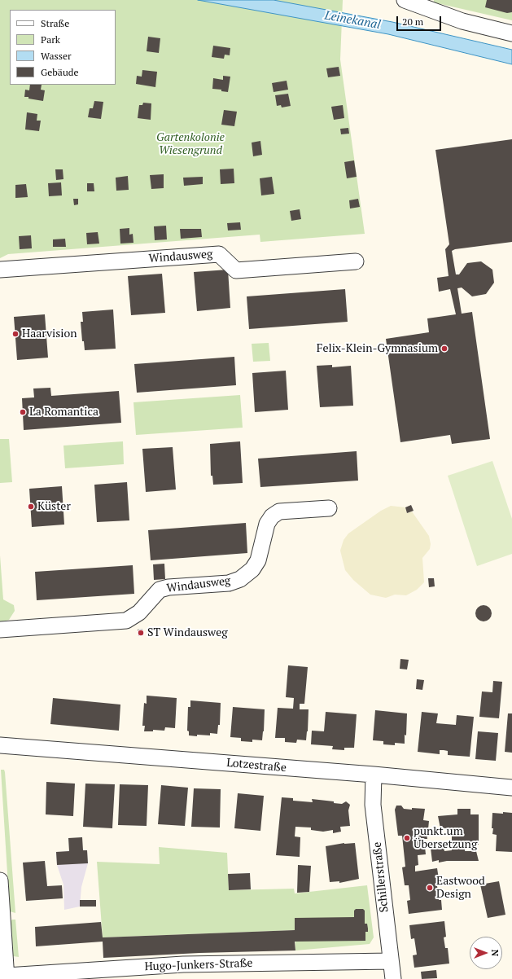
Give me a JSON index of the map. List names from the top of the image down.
{
  "streets": {
    "street": [
      "Windausweg",
      "Lotzestraße",
      "Schillerstraße",
      "Hugo-Junkers-Straße"
    ]
  },
  "crossings": [
    ["Lotzestraße", "Schillerstraße"],
    ["Schillerstraße", "Hugo-Junkers-Straße"]
  ],
  "water": ["Leinekanal"],
  "parks": ["Gartenkolonie Wiesengrund"],
  "places": [
    "Haarvision",
    "Felix-Klein-Gymnasium",
    "La Romantica",
    "Küster",
    "ST Windausweg",
    "punkt.um Übersetzung",
    "Eastwood Design"
  ],
  "legend": [
    "Straße",
    "Park",
    "Wasser",
    "Gebäude"
  ],
  "scale_bar": "20 m",
  "north": "right"
}
